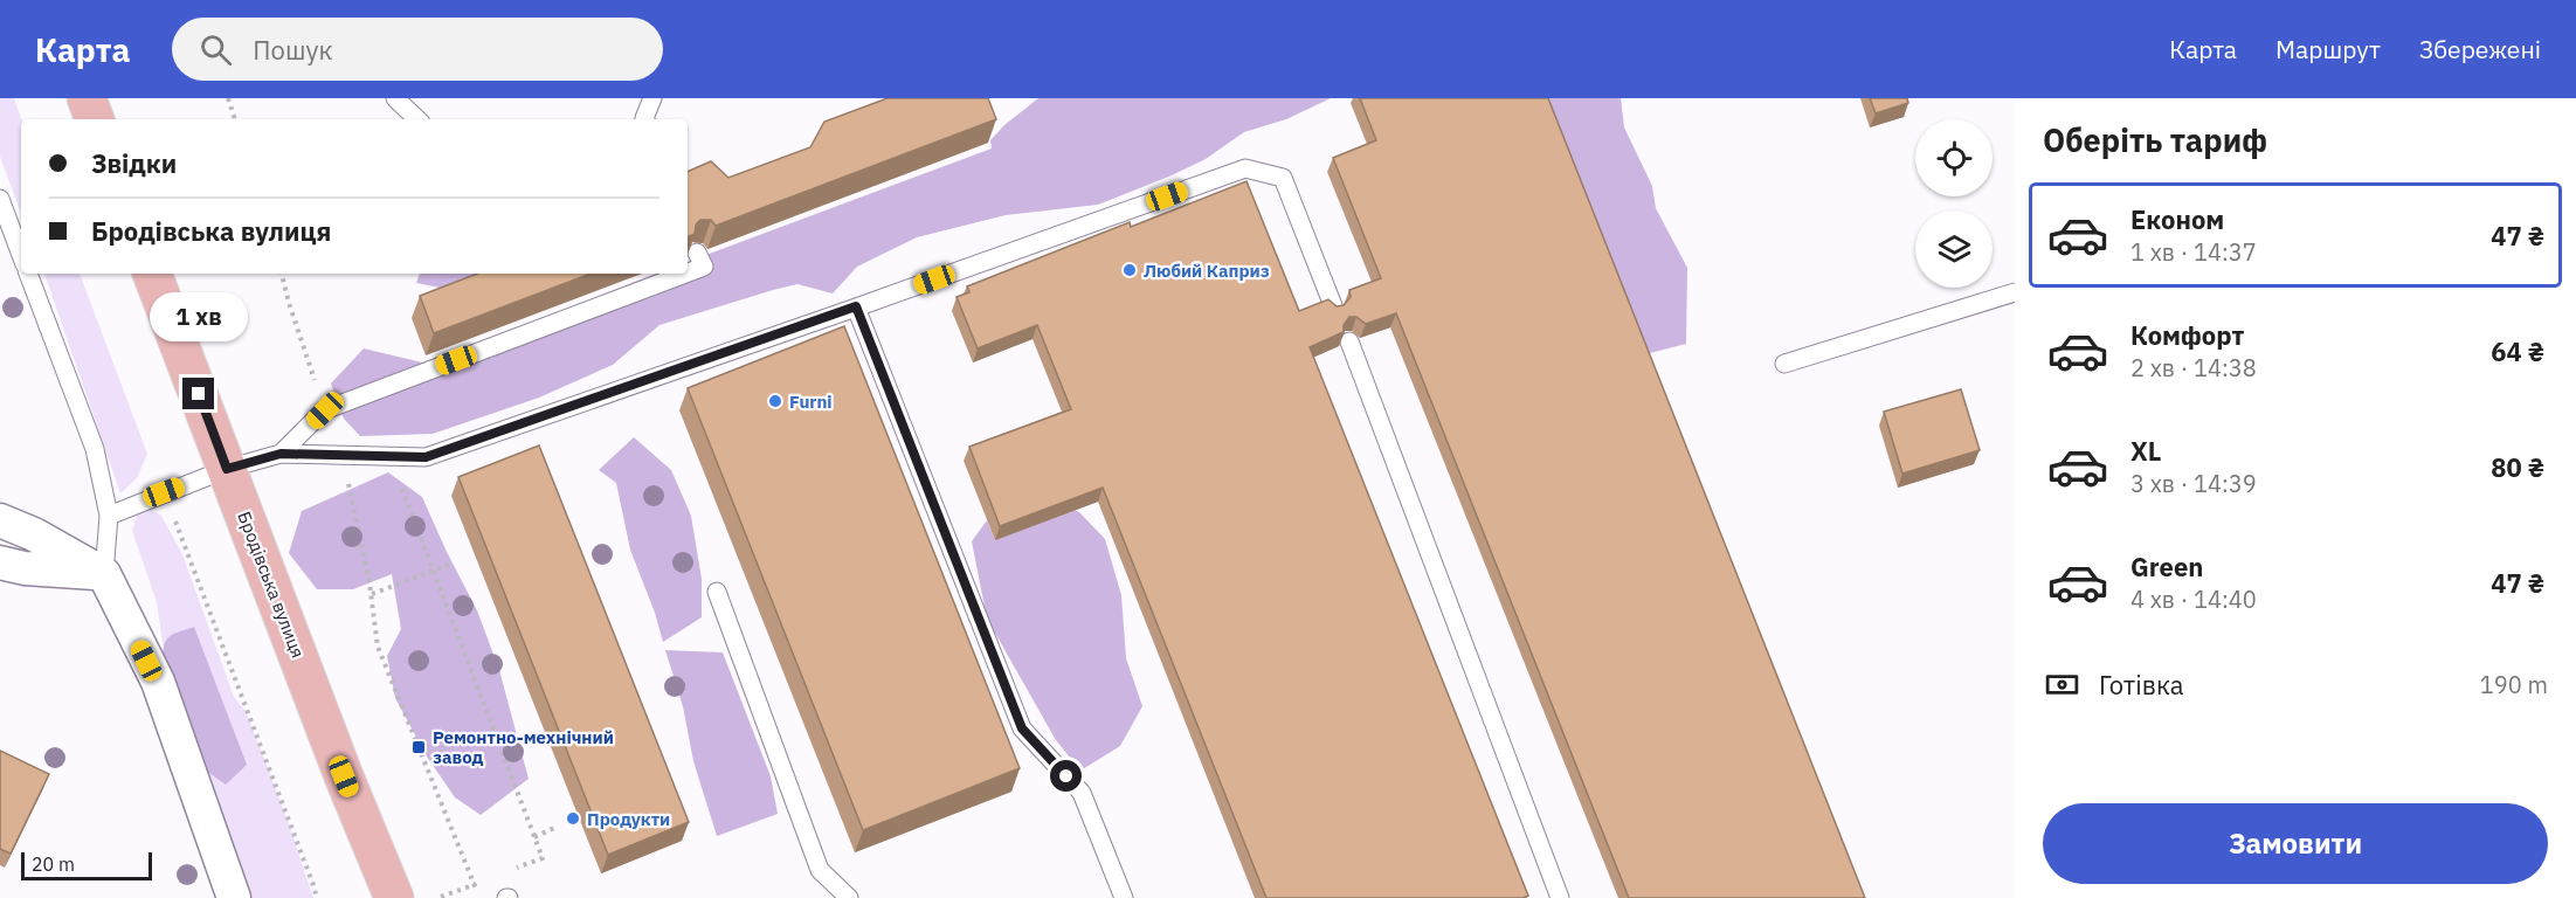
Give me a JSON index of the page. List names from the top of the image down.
{
  "streets": {
    "main road": ["Бродівська вулиця"]
  },
  "places": {
    "other": ["Любий Каприз", "Furni", "Продукти"],
    "transit": ["Ремонтно-мехнічний завод"]
  },
  "scale_bar": "20 m",
  "page": {
    "header": "Карта",
    "search": "Пошук",
    "nav": ["Карта", "Маршрут", "Збережені"],
    "heading": "Оберіть тариф",
    "banner": ["Звідки", "Бродівська вулиця"],
    "list": [
      {
        "name": "Економ",
        "note": "1 хв · 14:37",
        "value": "47 ₴"
      },
      {
        "name": "Комфорт",
        "note": "2 хв · 14:38",
        "value": "64 ₴"
      },
      {
        "name": "XL",
        "note": "3 хв · 14:39",
        "value": "80 ₴"
      },
      {
        "name": "Green",
        "note": "4 хв · 14:40",
        "value": "47 ₴"
      }
    ],
    "bubble": "1 хв",
    "pay": ["Готівка", "190 m"],
    "buttons": "Замовити",
    "scale": "20 m"
  }
}
